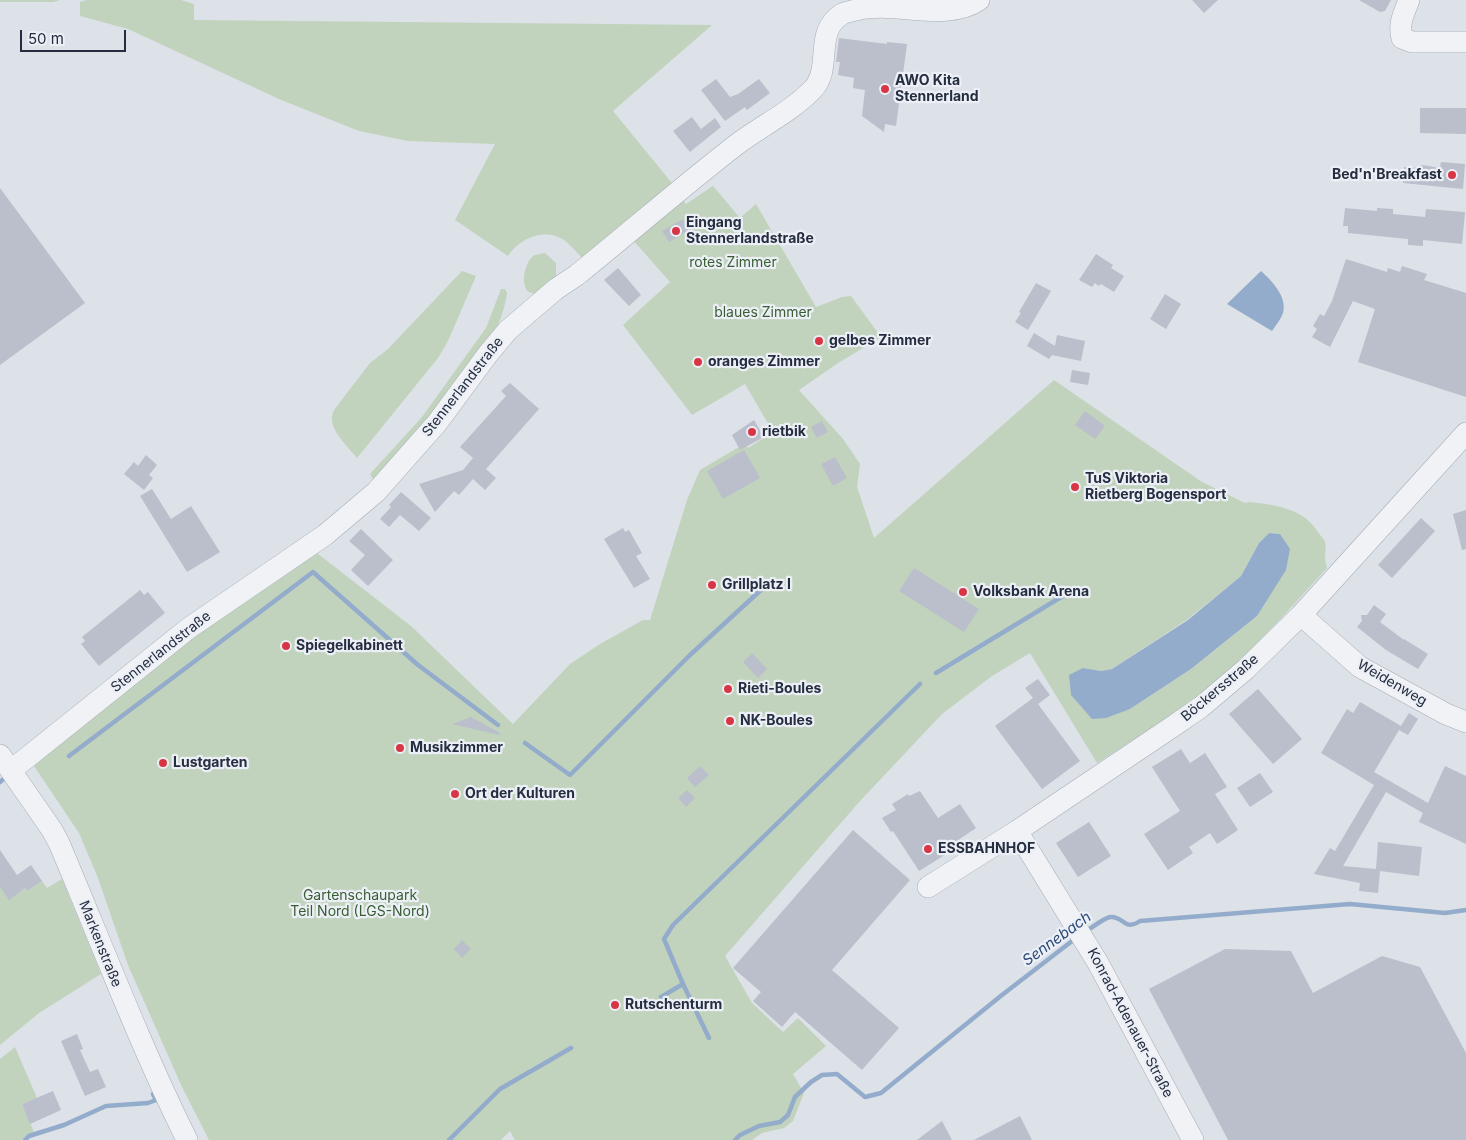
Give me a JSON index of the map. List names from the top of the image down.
{
  "streets": {
    "street": [
      "Stennerlandstraße",
      "Weidenweg",
      "Böckersstraße",
      "Markenstraße",
      "Konrad-Adenauer-Straße"
    ]
  },
  "crossings": [
    ["Stennerlandstraße", "Markenstraße"],
    ["Weidenweg", "Böckersstraße"],
    ["Böckersstraße", "Konrad-Adenauer-Straße"]
  ],
  "water": ["Sennebach"],
  "parks": ["rotes Zimmer", "blaues Zimmer", "Gartenschaupark Teil Nord (LGS-Nord)"],
  "places": [
    "AWO Kita Stennerland",
    "Bed'n'Breakfast",
    "Eingang Stennerlandstraße",
    "gelbes Zimmer",
    "oranges Zimmer",
    "rietbik",
    "TuS Viktoria Rietberg Bogensport",
    "Grillplatz I",
    "Volksbank Arena",
    "Spiegelkabinett",
    "Rieti-Boules",
    "NK-Boules",
    "Musikzimmer",
    "Lustgarten",
    "Ort der Kulturen",
    "ESSBAHNHOF",
    "Rutschenturm"
  ],
  "scale_bar": "50 m"
}
